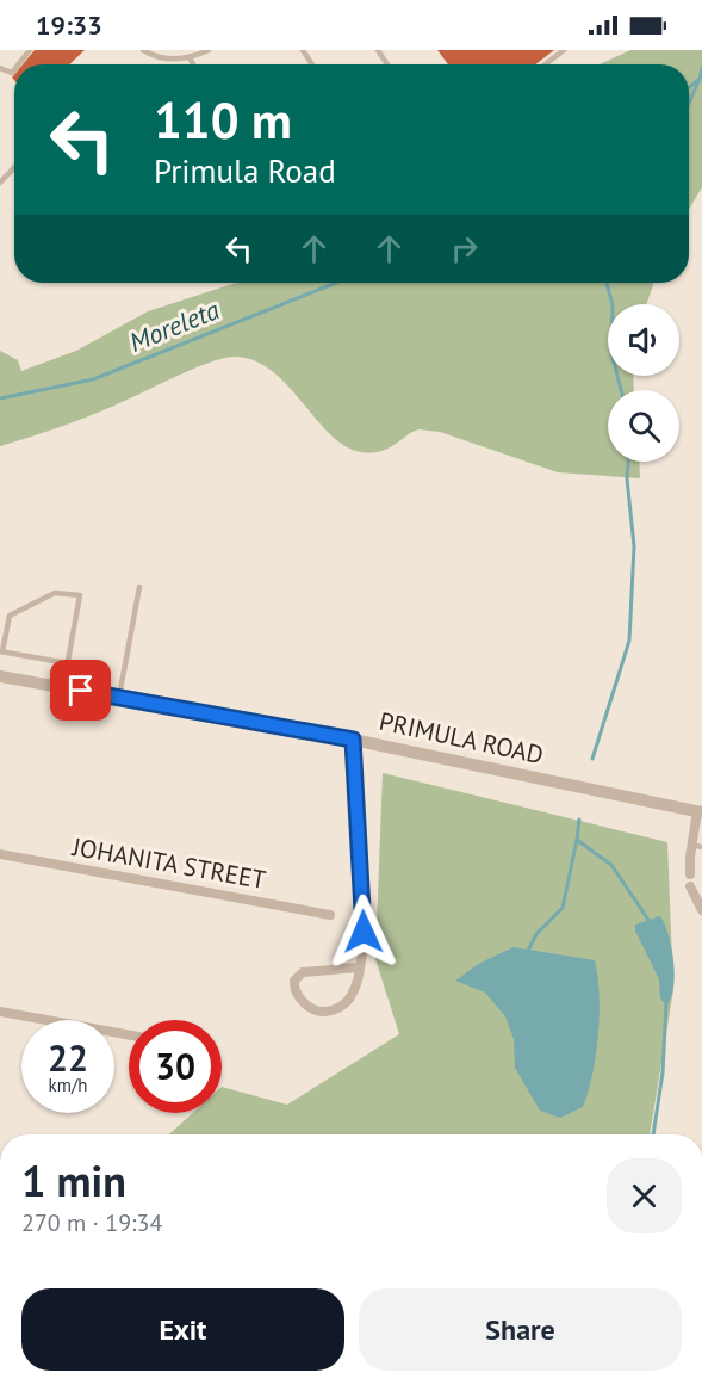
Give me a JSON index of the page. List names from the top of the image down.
{
  "streets": {
    "street": ["PRIMULA ROAD", "JOHANITA STREET"]
  },
  "water": ["Moreleta"],
  "page": {
    "status": "19:33",
    "turn": ["110 m", "Primula Road"],
    "speed": "22 km/h",
    "limit": "30",
    "heading": ["1 min", "270 m · 19:34"],
    "buttons": ["Exit", "Share"]
  }
}
